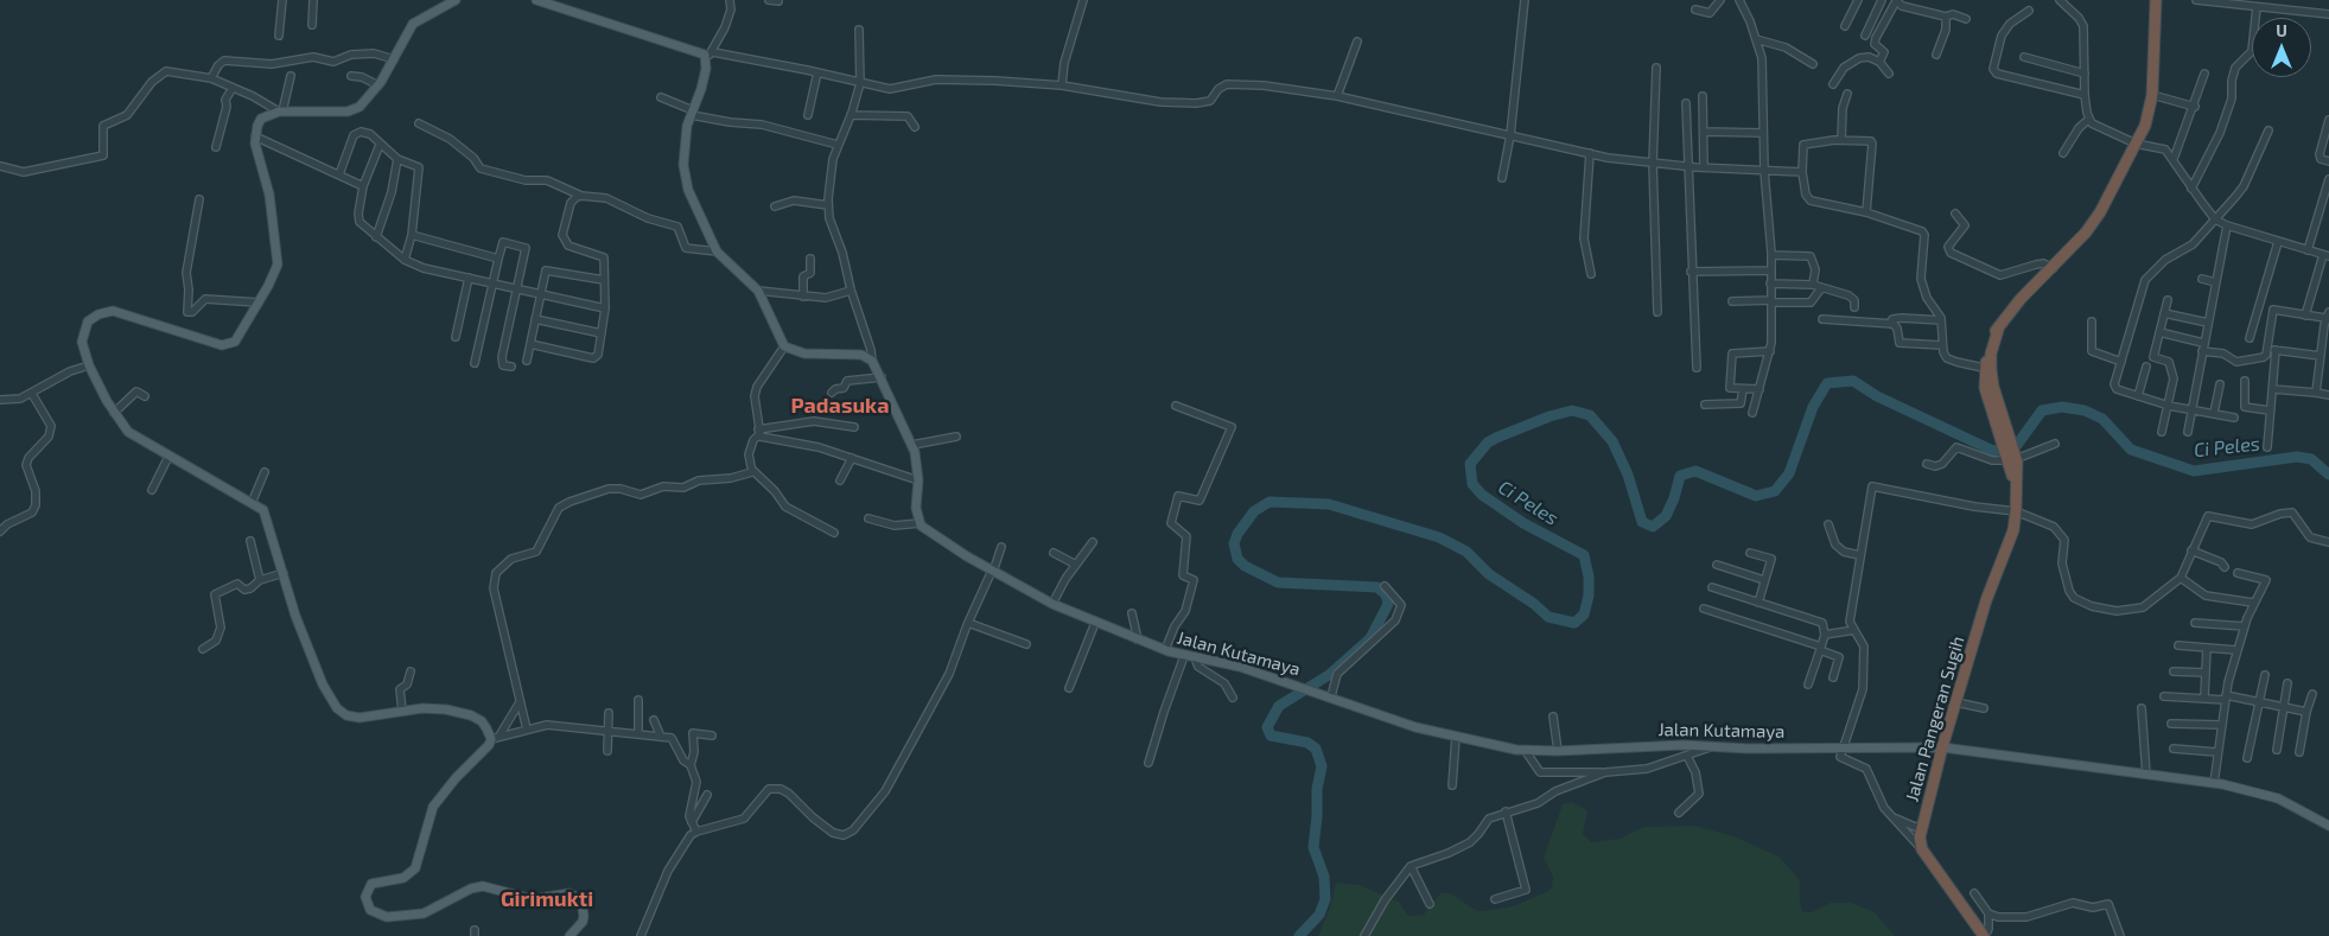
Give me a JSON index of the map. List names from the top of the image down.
{
  "streets": {
    "highway": ["Jalan Pangeran Sugih"],
    "main road": ["Jalan Kutamaya"]
  },
  "crossings": [
    ["Jalan Kutamaya", "Jalan Pangeran Sugih"]
  ],
  "districts": ["Padasuka", "Girimukti"],
  "water": ["Ci Peles"],
  "north": "top"
}
